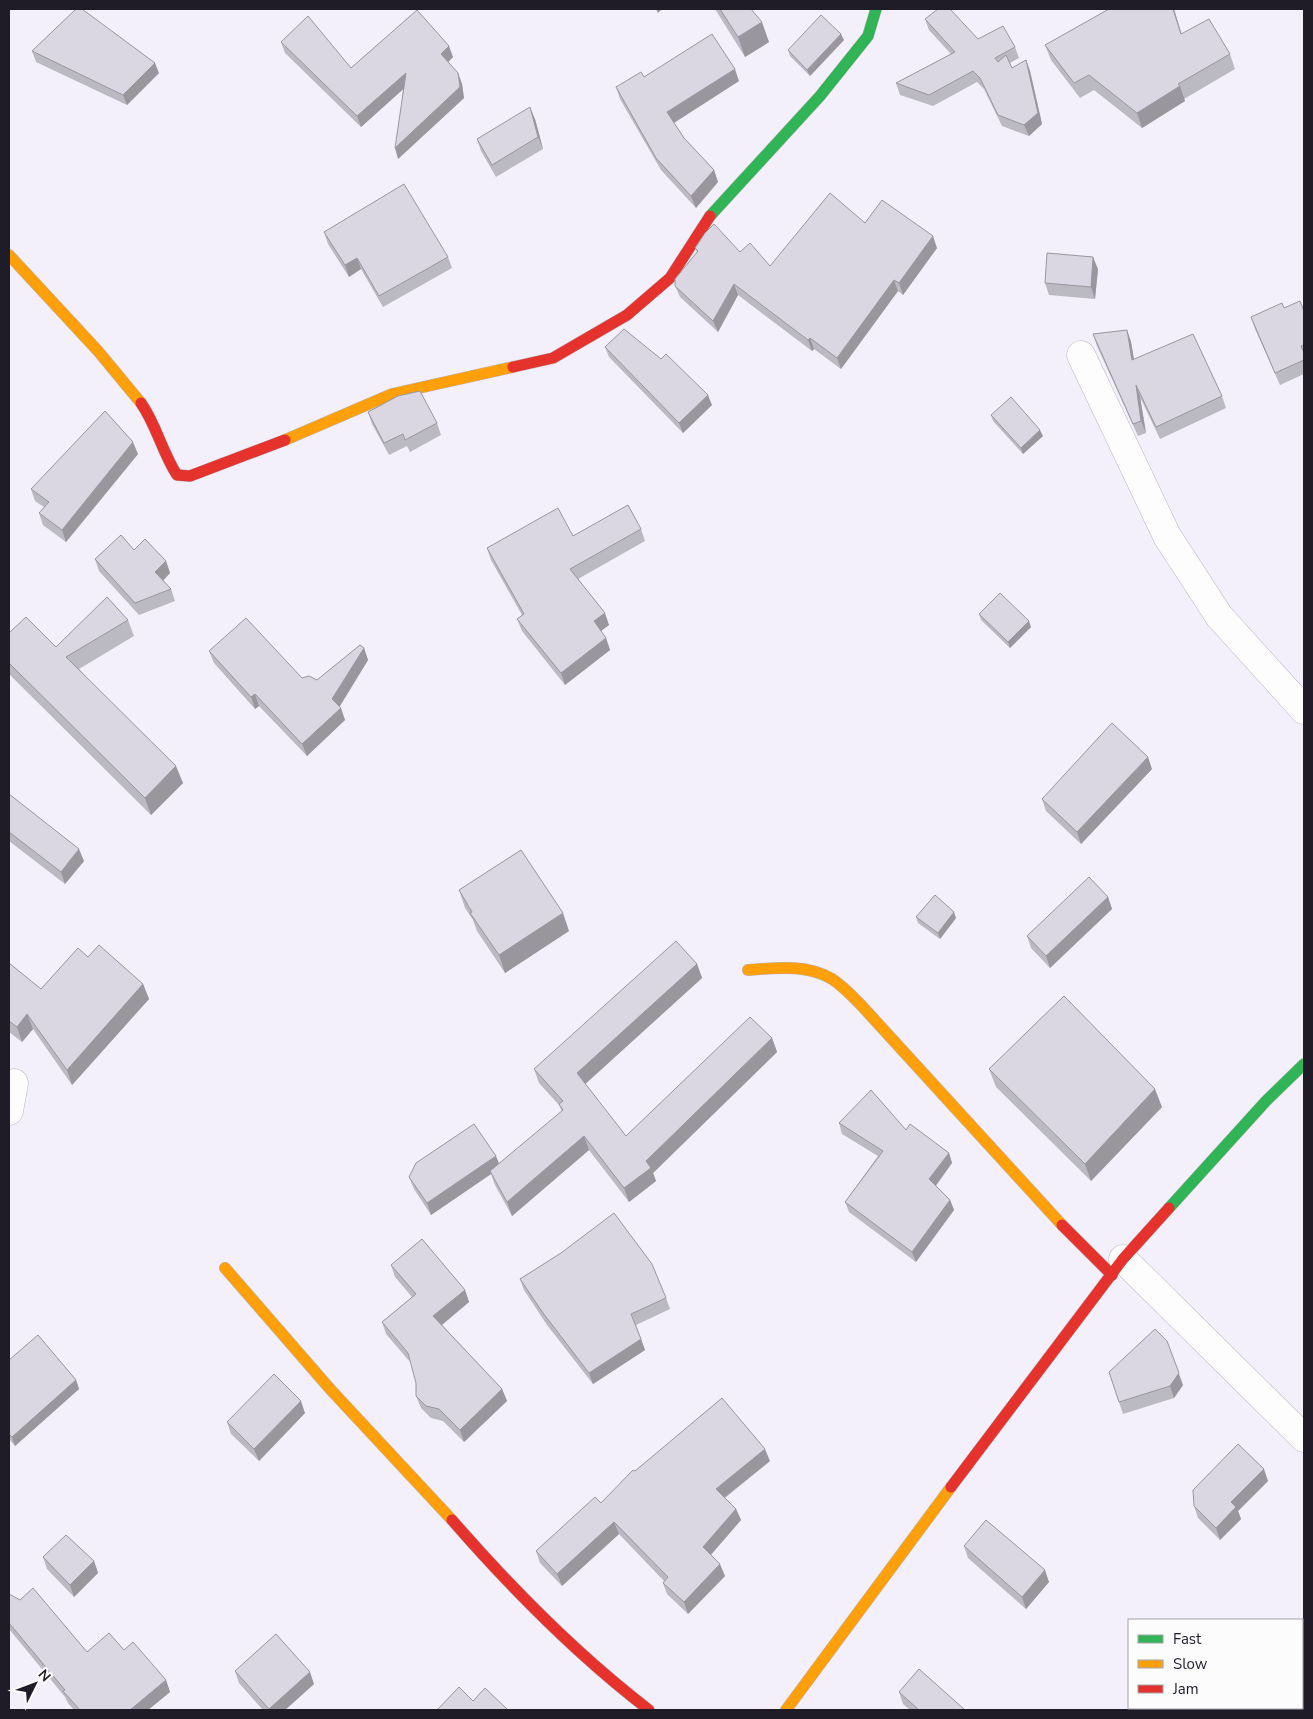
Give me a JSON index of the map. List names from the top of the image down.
{
  "legend": ["Fast", "Slow", "Jam"],
  "north": "top right"
}
